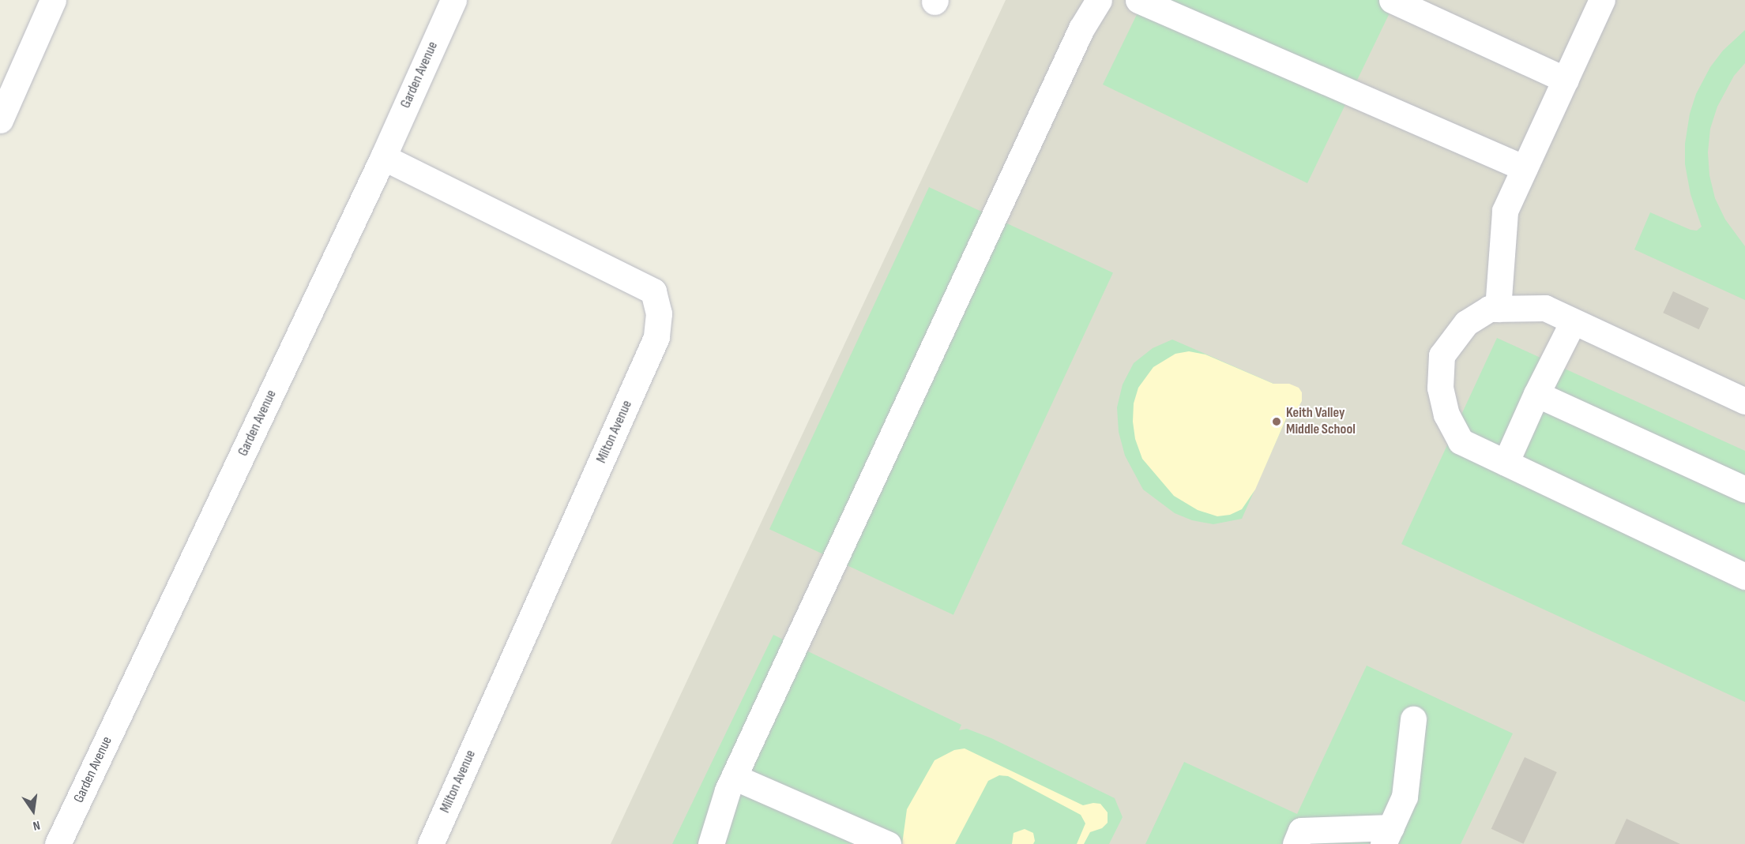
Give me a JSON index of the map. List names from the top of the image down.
{
  "streets": {
    "street": ["Garden Avenue", "Milton Avenue"]
  },
  "crossings": [
    ["Garden Avenue", "Milton Avenue"]
  ],
  "places": ["Keith Valley Middle School"],
  "north": "bottom"
}
